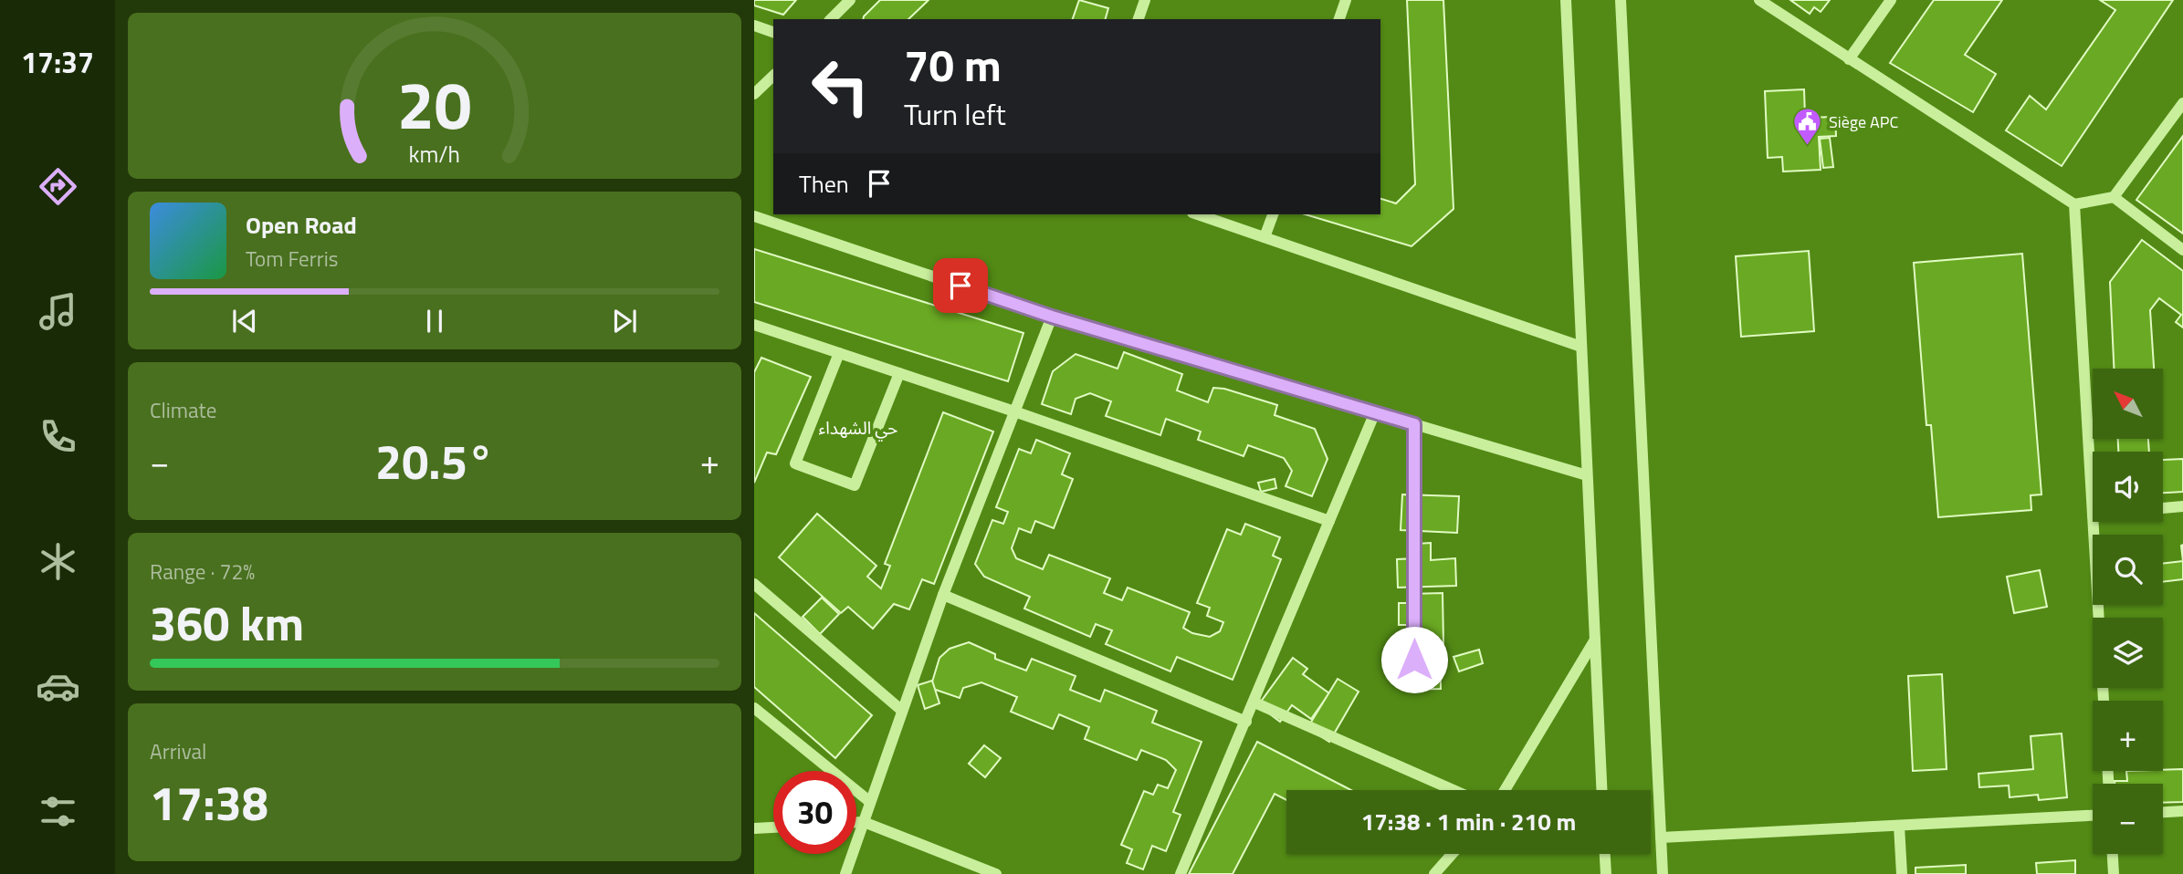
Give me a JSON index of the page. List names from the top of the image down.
{
  "districts": ["حي الشهداء"],
  "places": {
    "public building": ["Siège APC"]
  },
  "north": "top left",
  "page": {
    "tabs": "17:37",
    "turn": ["70 m", "Turn left"],
    "then": "Then",
    "song": ["Open Road", "Tom Ferris"],
    "tile": [
      "Climate",
      ["Range · 72%", "360 km"],
      ["Arrival", "17:38"]
    ],
    "map_buttons": ["+", "−"],
    "heat": ["−", "20.5°", "+"],
    "limit": "30",
    "trip": "17:38 · 1 min · 210 m",
    "gauge": ["20", "km/h"]
  }
}
